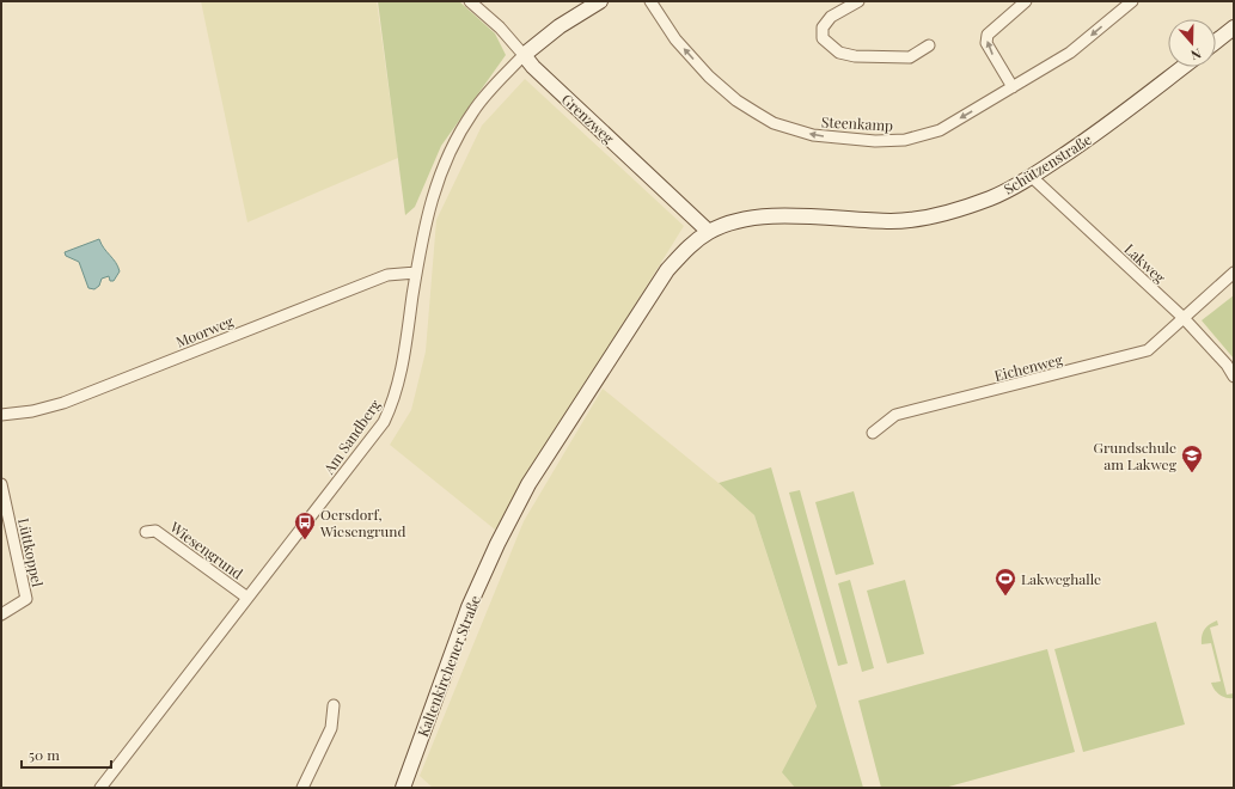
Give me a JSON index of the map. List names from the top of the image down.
{
  "streets": {
    "main road": ["Grenzweg", "Schützenstraße", "Kaltenkirchener Straße"],
    "street": [
      "Steenkamp",
      "Lakweg",
      "Moorweg",
      "Eichenweg",
      "Am Sandberg",
      "Wiesengrund",
      "Lüttkoppel"
    ]
  },
  "crossings": [
    ["Grenzweg", "Schützenstraße"],
    ["Grenzweg", "Am Sandberg"],
    ["Schützenstraße", "Lakweg"],
    ["Schützenstraße", "Kaltenkirchener Straße"],
    ["Lakweg", "Eichenweg"],
    ["Moorweg", "Am Sandberg"],
    ["Am Sandberg", "Wiesengrund"]
  ],
  "one_way": ["Steenkamp"],
  "places": {
    "school or university": ["Grundschule am Lakweg"],
    "bus stop": ["Oersdorf, Wiesengrund"],
    "sports": ["Lakweghalle"]
  },
  "scale_bar": "50 m",
  "north": "bottom"
}
